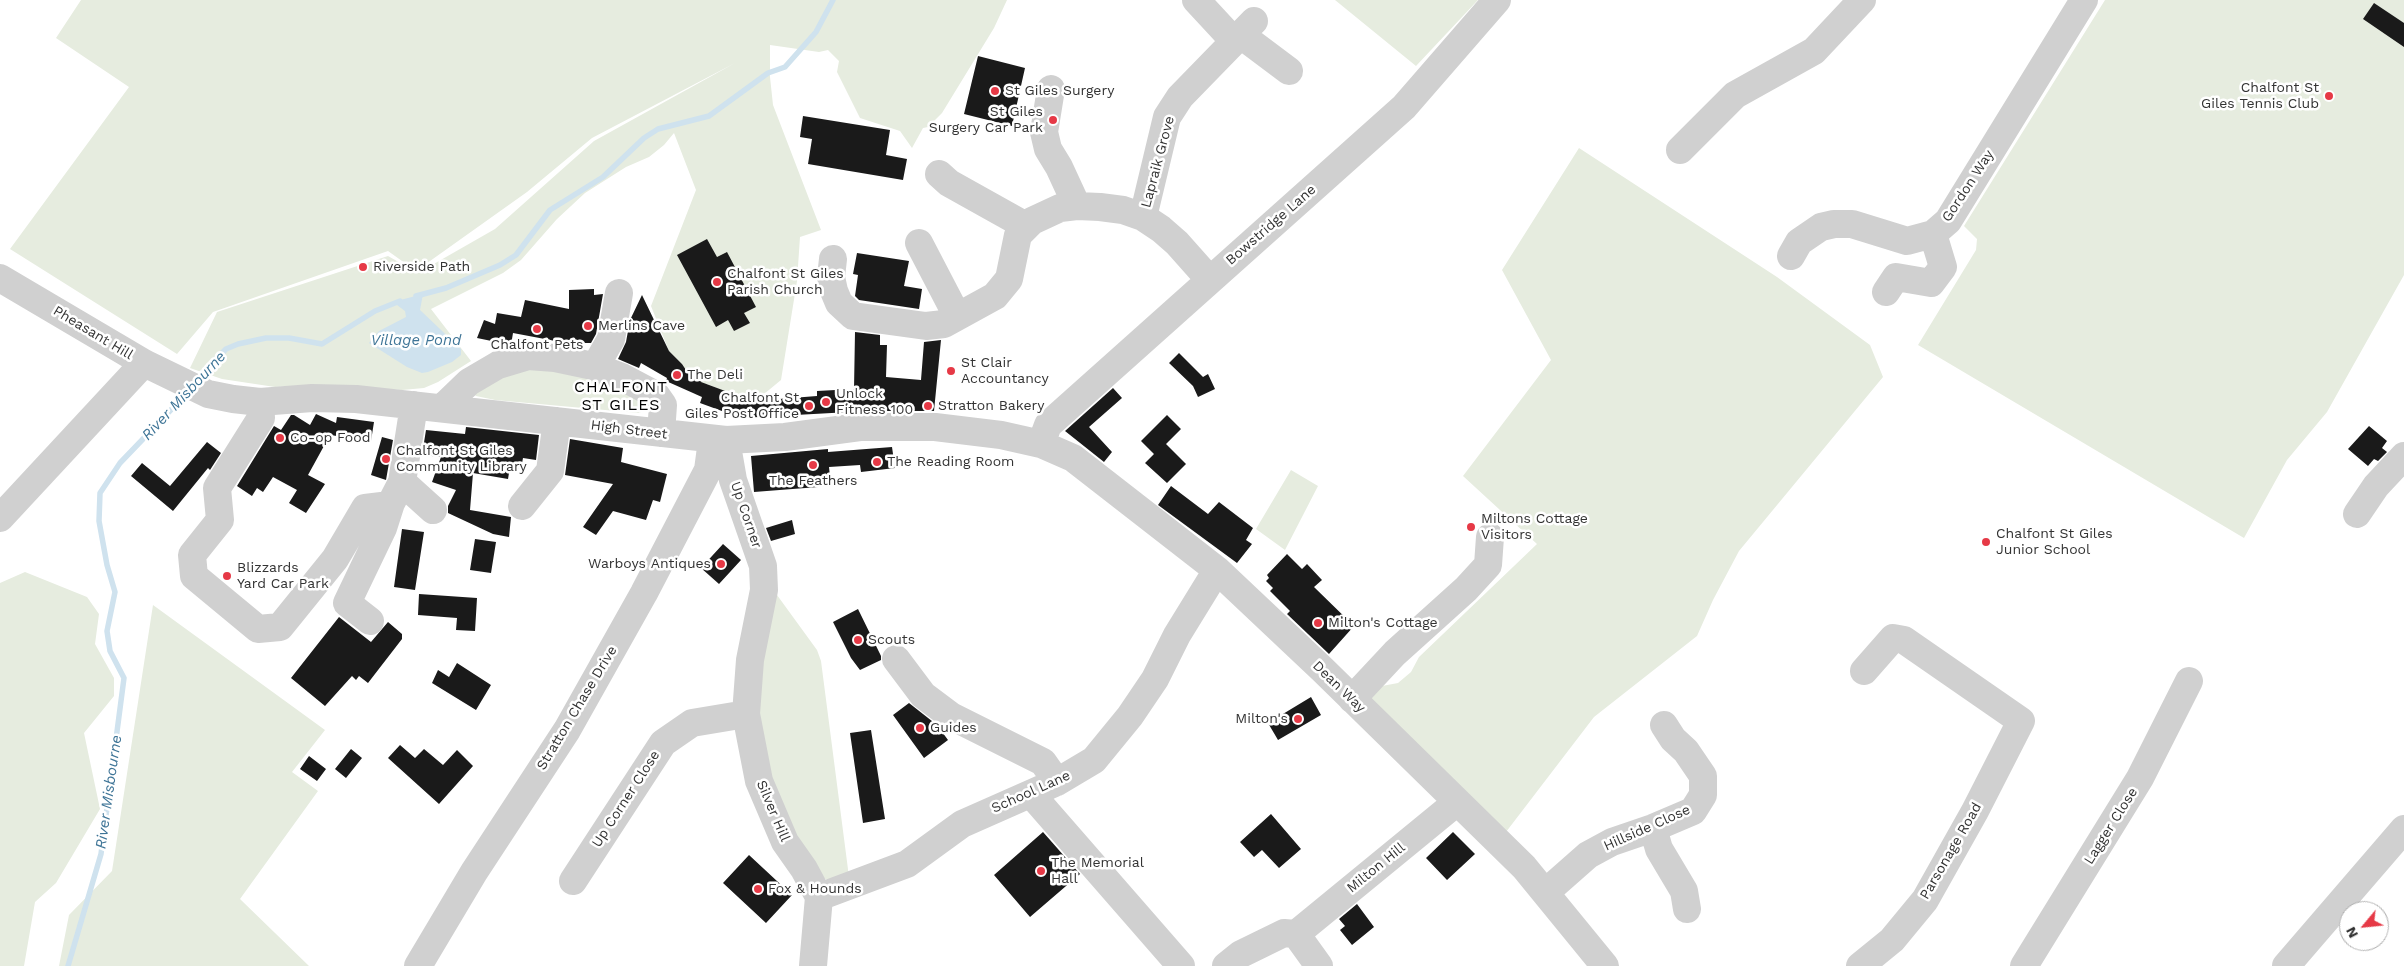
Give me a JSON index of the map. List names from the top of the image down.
{
  "streets": {
    "street": [
      "Lapraik Grove",
      "Gordon Way",
      "Bowstridge Lane",
      "Pheasant Hill",
      "High Street",
      "Up Corner",
      "Dean Way",
      "Stratton Chase Drive",
      "School Lane",
      "Up Corner Close",
      "Silver Hill",
      "Lagger Close",
      "Hillside Close",
      "Parsonage Road",
      "Milton Hill"
    ]
  },
  "crossings": [
    ["Bowstridge Lane", "High Street"],
    ["Bowstridge Lane", "Dean Way"],
    ["Pheasant Hill", "High Street"],
    ["High Street", "Up Corner"],
    ["High Street", "Dean Way"],
    ["High Street", "Stratton Chase Drive"],
    ["Up Corner", "Stratton Chase Drive"],
    ["Up Corner", "Silver Hill"],
    ["Dean Way", "School Lane"],
    ["Dean Way", "Hillside Close"],
    ["Dean Way", "Milton Hill"],
    ["School Lane", "Silver Hill"],
    ["Up Corner Close", "Silver Hill"]
  ],
  "districts": ["CHALFONT ST GILES"],
  "water": ["Village Pond", "River Misbourne"],
  "places": [
    "St Giles Surgery",
    "Chalfont St Giles Tennis Club",
    "St Giles Surgery Car Park",
    "Riverside Path",
    "Chalfont St Giles Parish Church",
    "Merlins Cave",
    "Chalfont Pets",
    "St Clair Accountancy",
    "The Deli",
    "Unlock Fitness 100",
    "Chalfont St Giles Post Office",
    "Stratton Bakery",
    "Co-op Food",
    "Chalfont St Giles Community Library",
    "The Reading Room",
    "The Feathers",
    "Miltons Cottage Visitors",
    "Chalfont St Giles Junior School",
    "Warboys Antiques",
    "Blizzards Yard Car Park",
    "Milton's Cottage",
    "Scouts",
    "Milton's",
    "Guides",
    "The Memorial Hall",
    "Fox & Hounds"
  ],
  "north": "bottom left"
}
